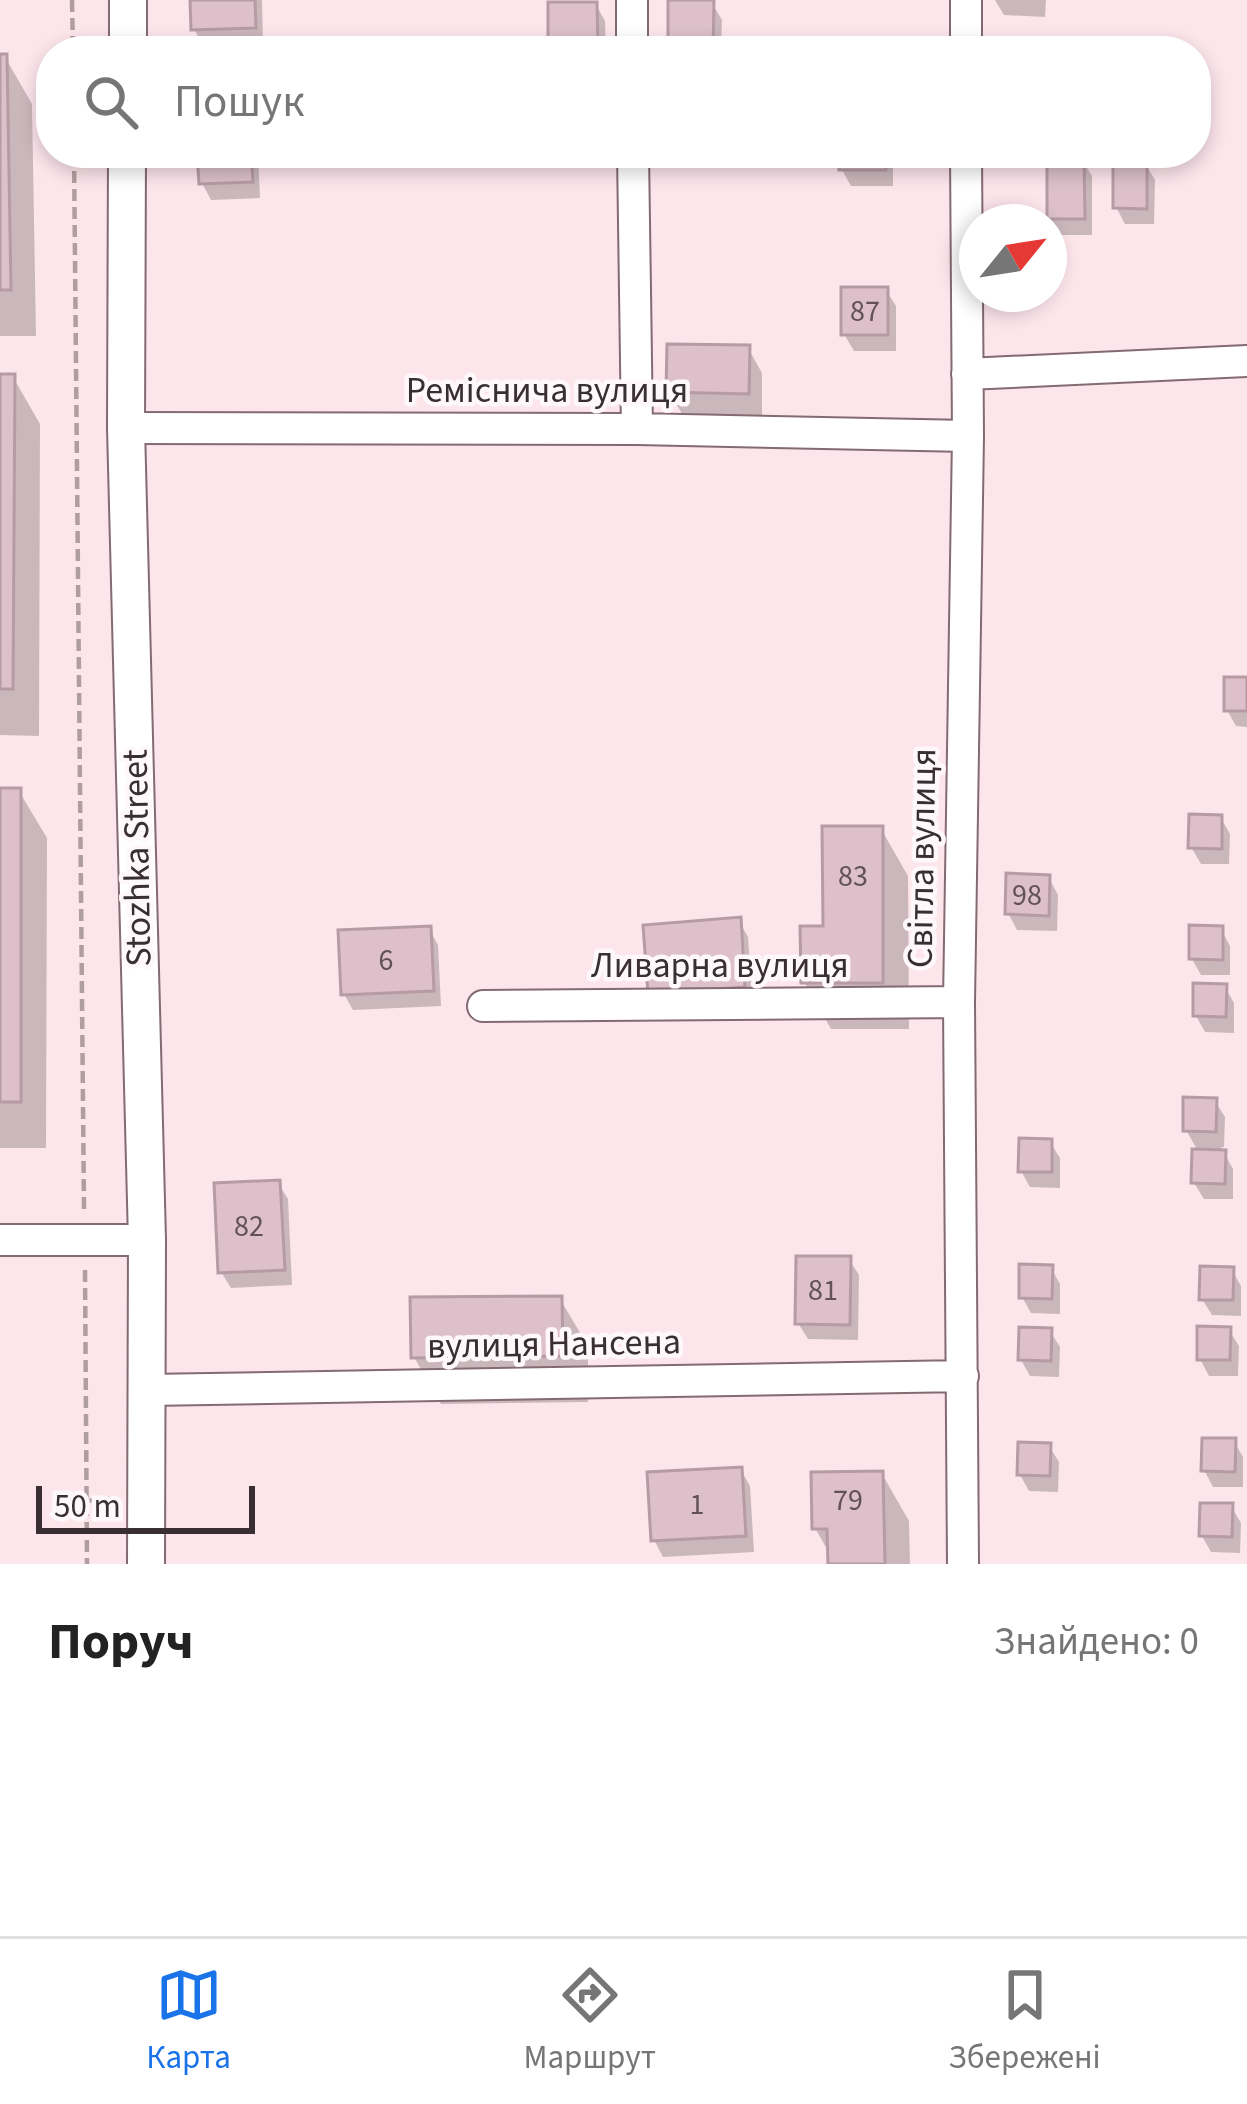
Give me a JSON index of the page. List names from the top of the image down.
{
  "streets": {
    "street": [
      "Реміснича вулиця",
      "Stozhka Street",
      "Світла вулиця",
      "Ливарна вулиця",
      "вулиця Нансена"
    ]
  },
  "crossings": [
    ["Реміснича вулиця", "Stozhka Street"],
    ["Реміснича вулиця", "Світла вулиця"],
    ["Stozhka Street", "вулиця Нансена"],
    ["Світла вулиця", "Ливарна вулиця"],
    ["Світла вулиця", "вулиця Нансена"]
  ],
  "house_numbers": [
    "87",
    "83",
    "98",
    "6",
    "82",
    "81",
    "79",
    "1"
  ],
  "scale_bar": "50 m",
  "north": "top right",
  "page": {
    "search": "Пошук",
    "scale": "50 m",
    "heading": ["Поруч", "Знайдено: 0"],
    "nav": ["Карта", "Маршрут", "Збережені"]
  }
}
